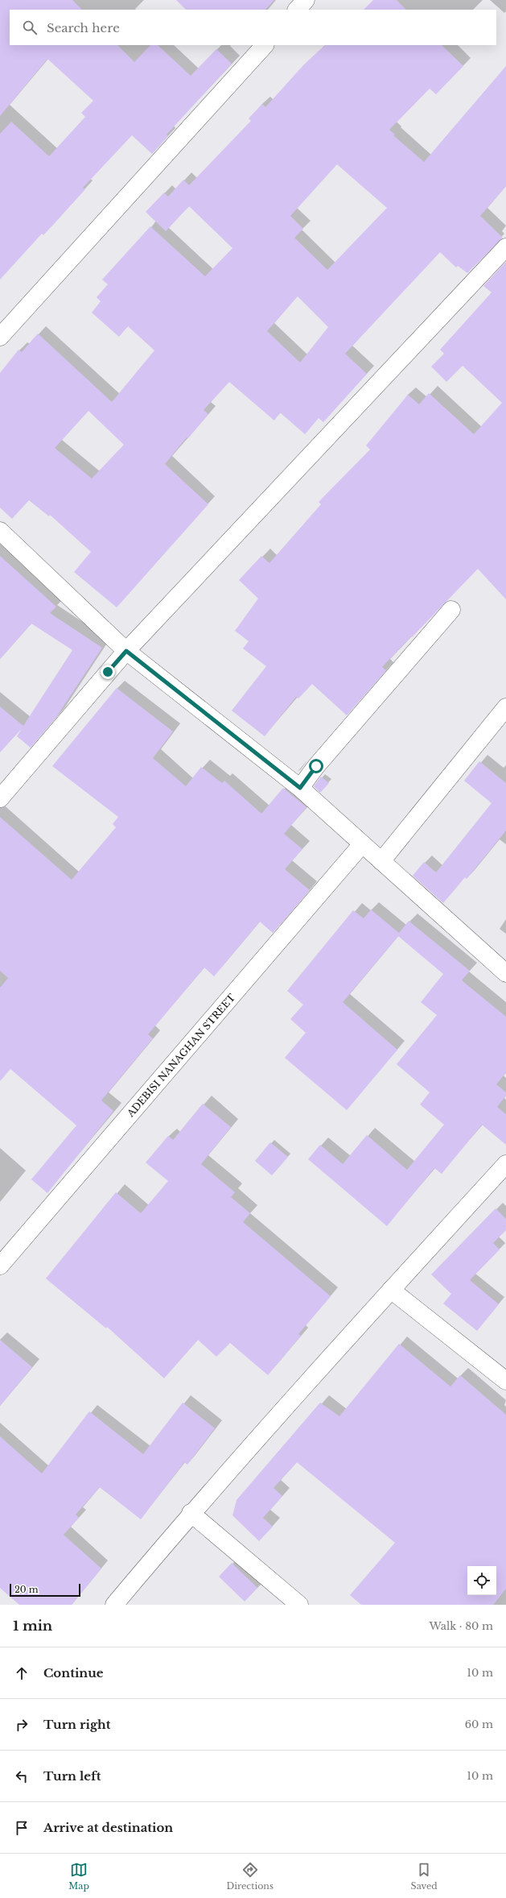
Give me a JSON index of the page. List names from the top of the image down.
{
  "streets": {
    "street": ["ADEBISI NANAGHAN STREET"]
  },
  "scale_bar": "20 m",
  "page": {
    "search": "Search here",
    "scale": "20 m",
    "heading": ["1 min", "Walk · 80 m"],
    "list": [
      ["Continue", "10 m"],
      ["Turn right", "60 m"],
      ["Turn left", "10 m"],
      "Arrive at destination"
    ],
    "nav": ["Map", "Directions", "Saved"]
  }
}
